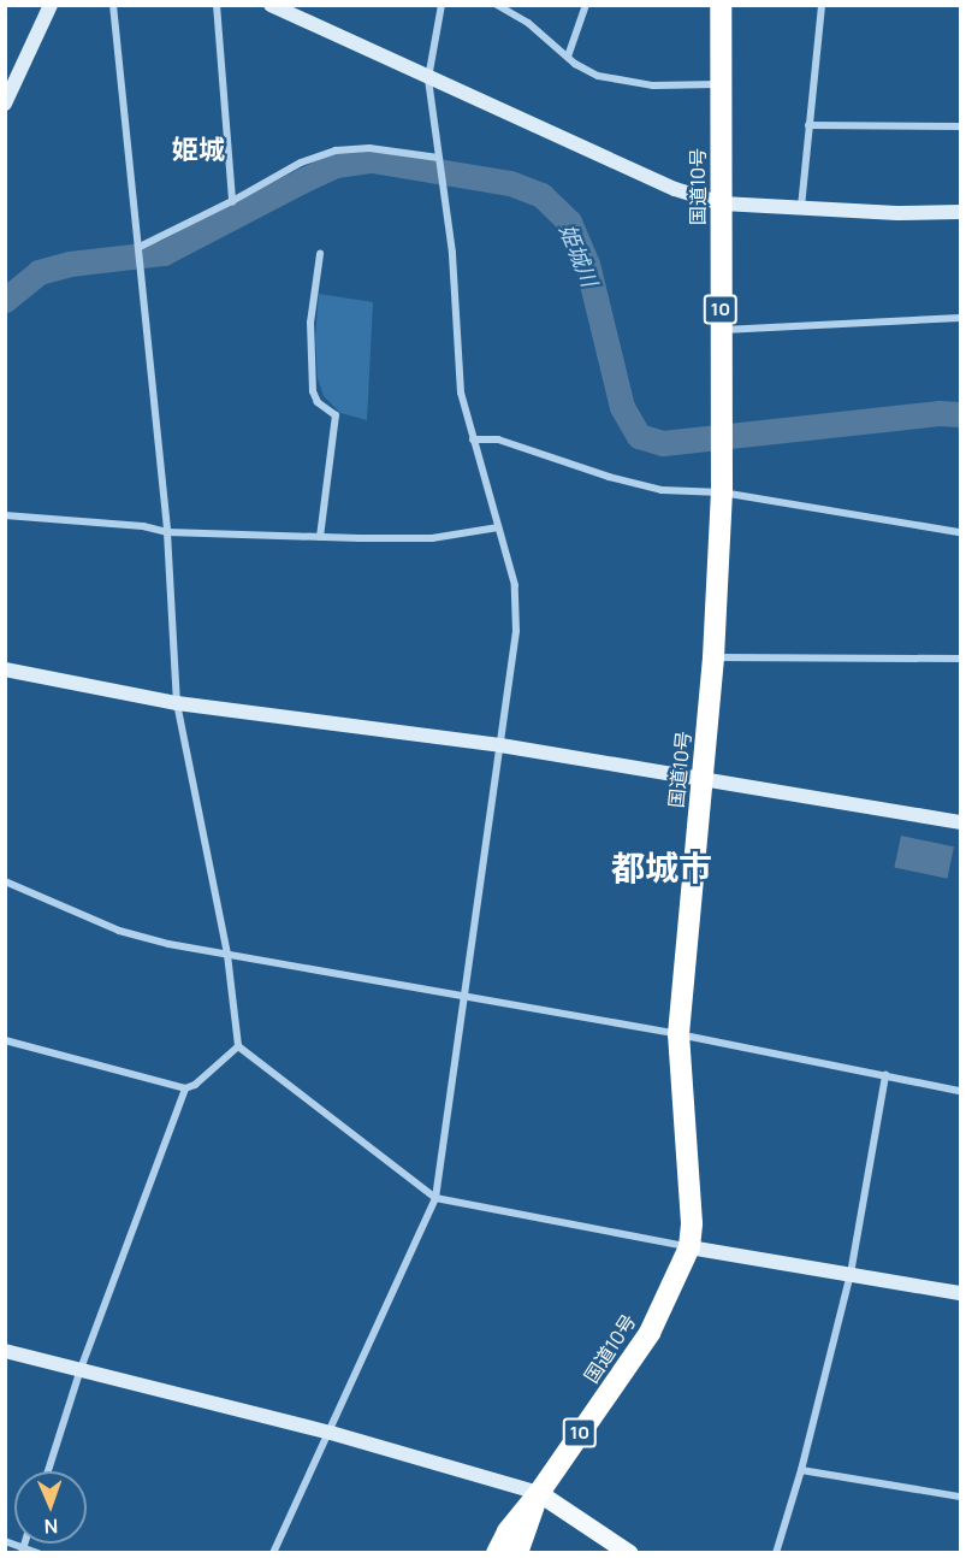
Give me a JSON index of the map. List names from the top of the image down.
{
  "streets": {
    "highway": ["国道10号", "10"]
  },
  "districts": ["姫城", "都城市"],
  "water": ["姫城川"],
  "north": "bottom"
}
